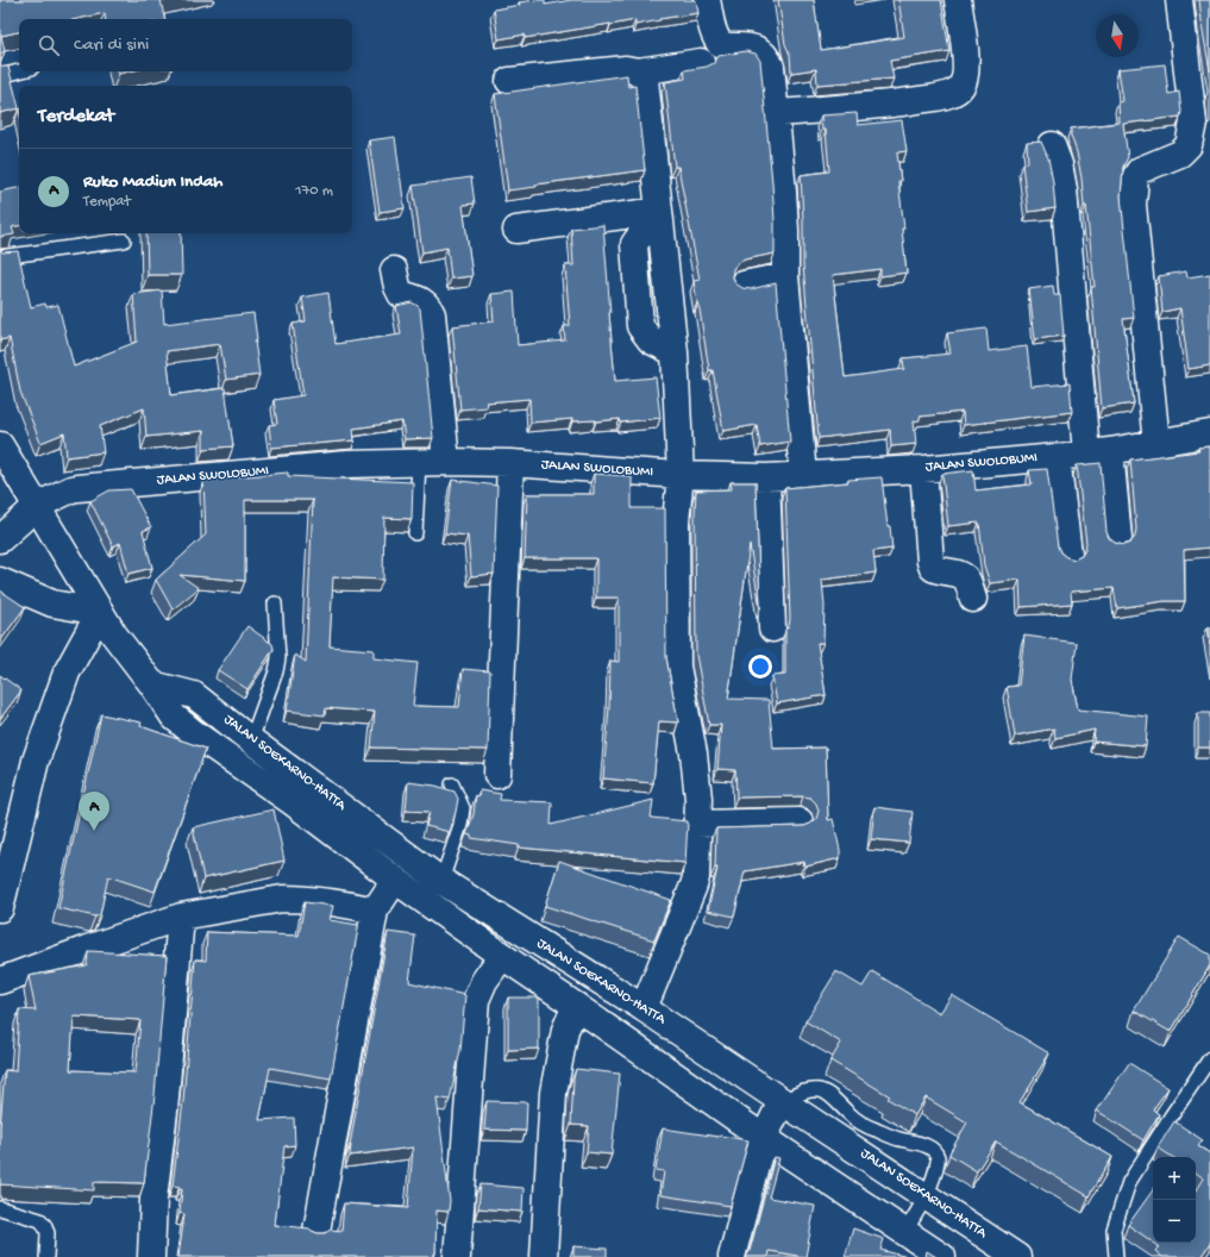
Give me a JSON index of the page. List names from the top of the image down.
{
  "streets": {
    "main road": ["JALAN SWOLOBUMI", "JALAN SOEKARNO-HATTA"]
  },
  "crossings": [
    ["JALAN SWOLOBUMI", "JALAN SOEKARNO-HATTA"]
  ],
  "north": "bottom",
  "page": {
    "search": "Cari di sini",
    "heading": "Terdekat",
    "list": [
      {
        "mark": "A",
        "name": "Ruko Madiun Indah",
        "note": "Tempat",
        "value": "170 m"
      }
    ],
    "pins": "A",
    "map_buttons": ["+", "−"]
  }
}
